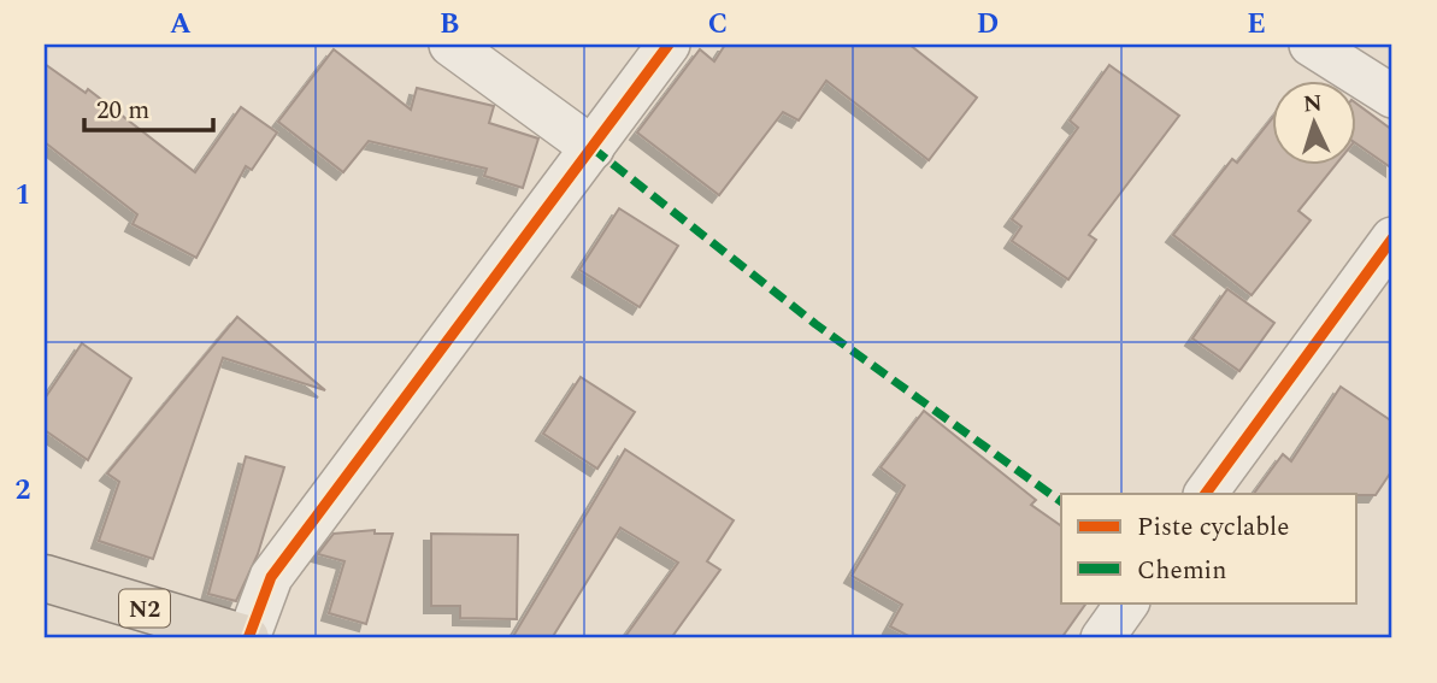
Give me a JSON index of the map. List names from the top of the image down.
{
  "streets": {
    "highway": ["N2"]
  },
  "legend": ["Piste cyclable", "Chemin"],
  "scale_bar": "20 m",
  "north": "top",
  "grid": {
    "columns": [
      "A",
      "B",
      "C",
      "D",
      "E"
    ],
    "rows": ["1", "2"]
  }
}
